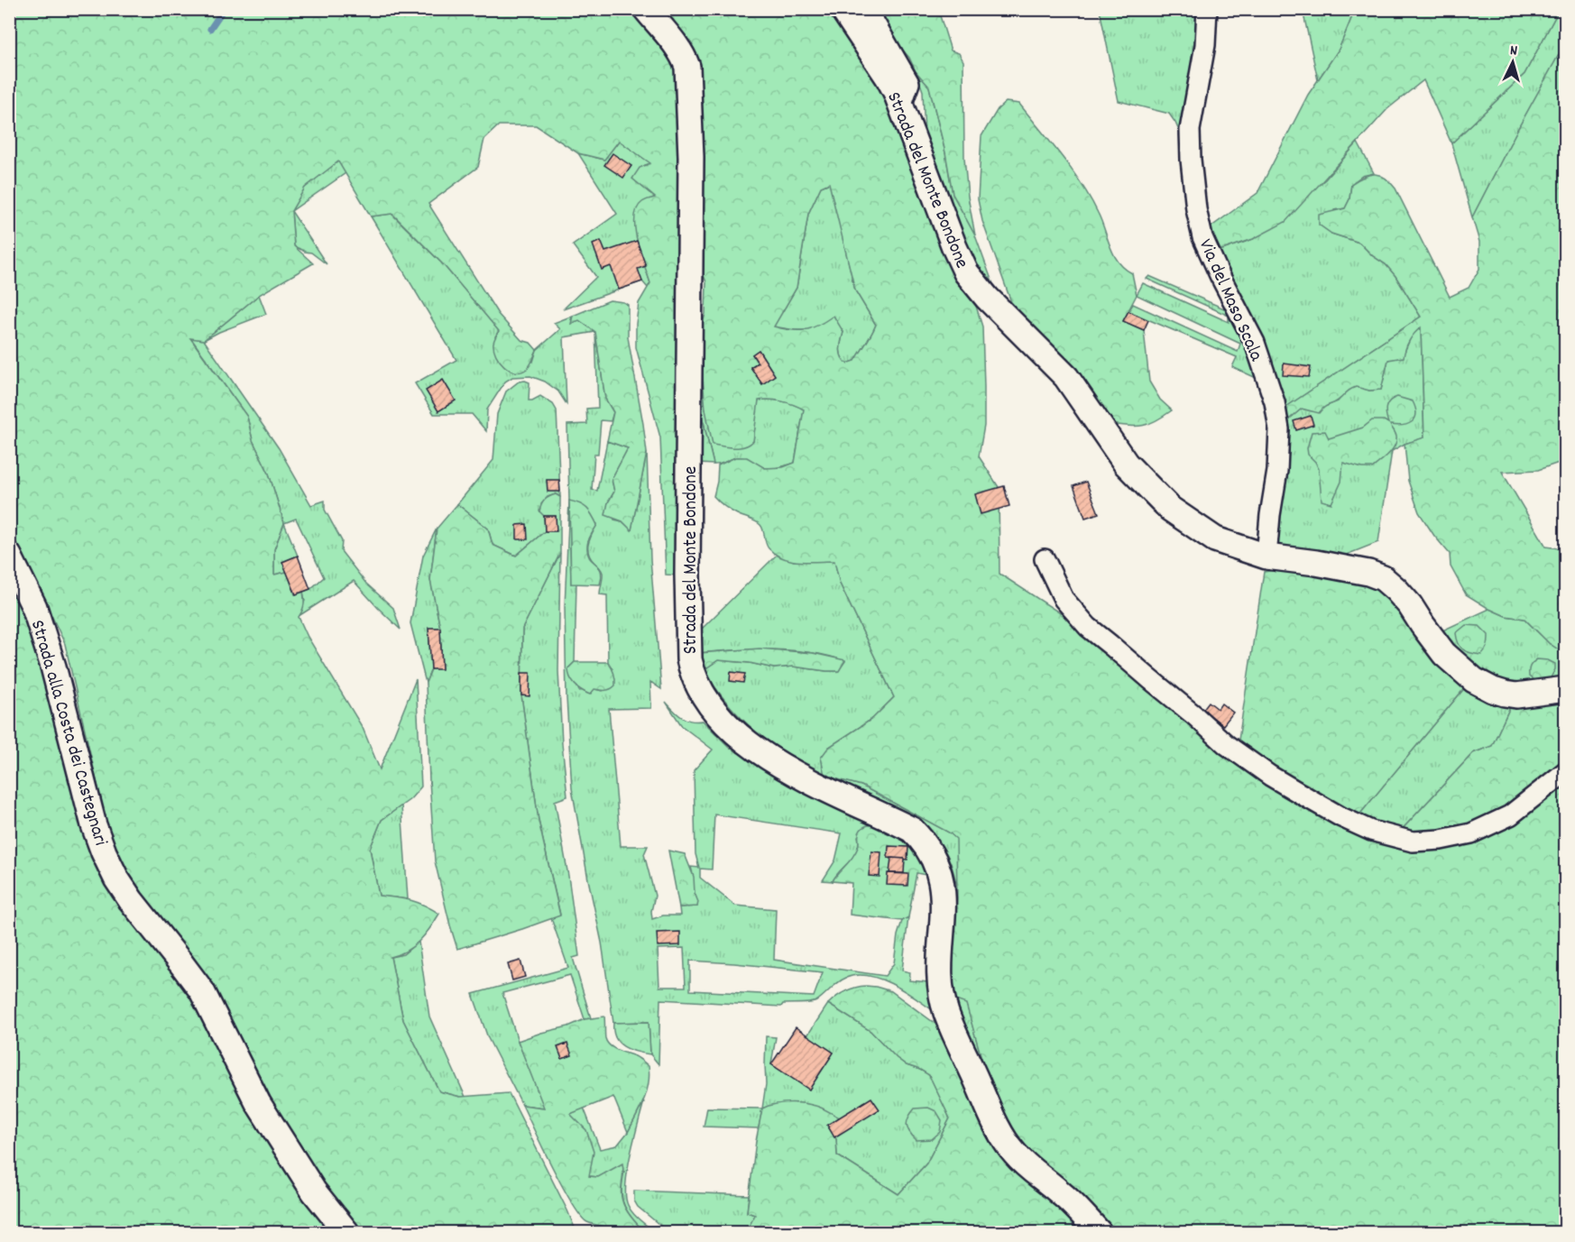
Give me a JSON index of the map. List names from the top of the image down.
{
  "streets": {
    "street": ["Strada del Monte Bondone", "Via del Maso Scala", "Strada alla Costa dei Castegnari"]
  },
  "crossings": [
    ["Strada del Monte Bondone", "Via del Maso Scala"]
  ],
  "north": "top"
}
